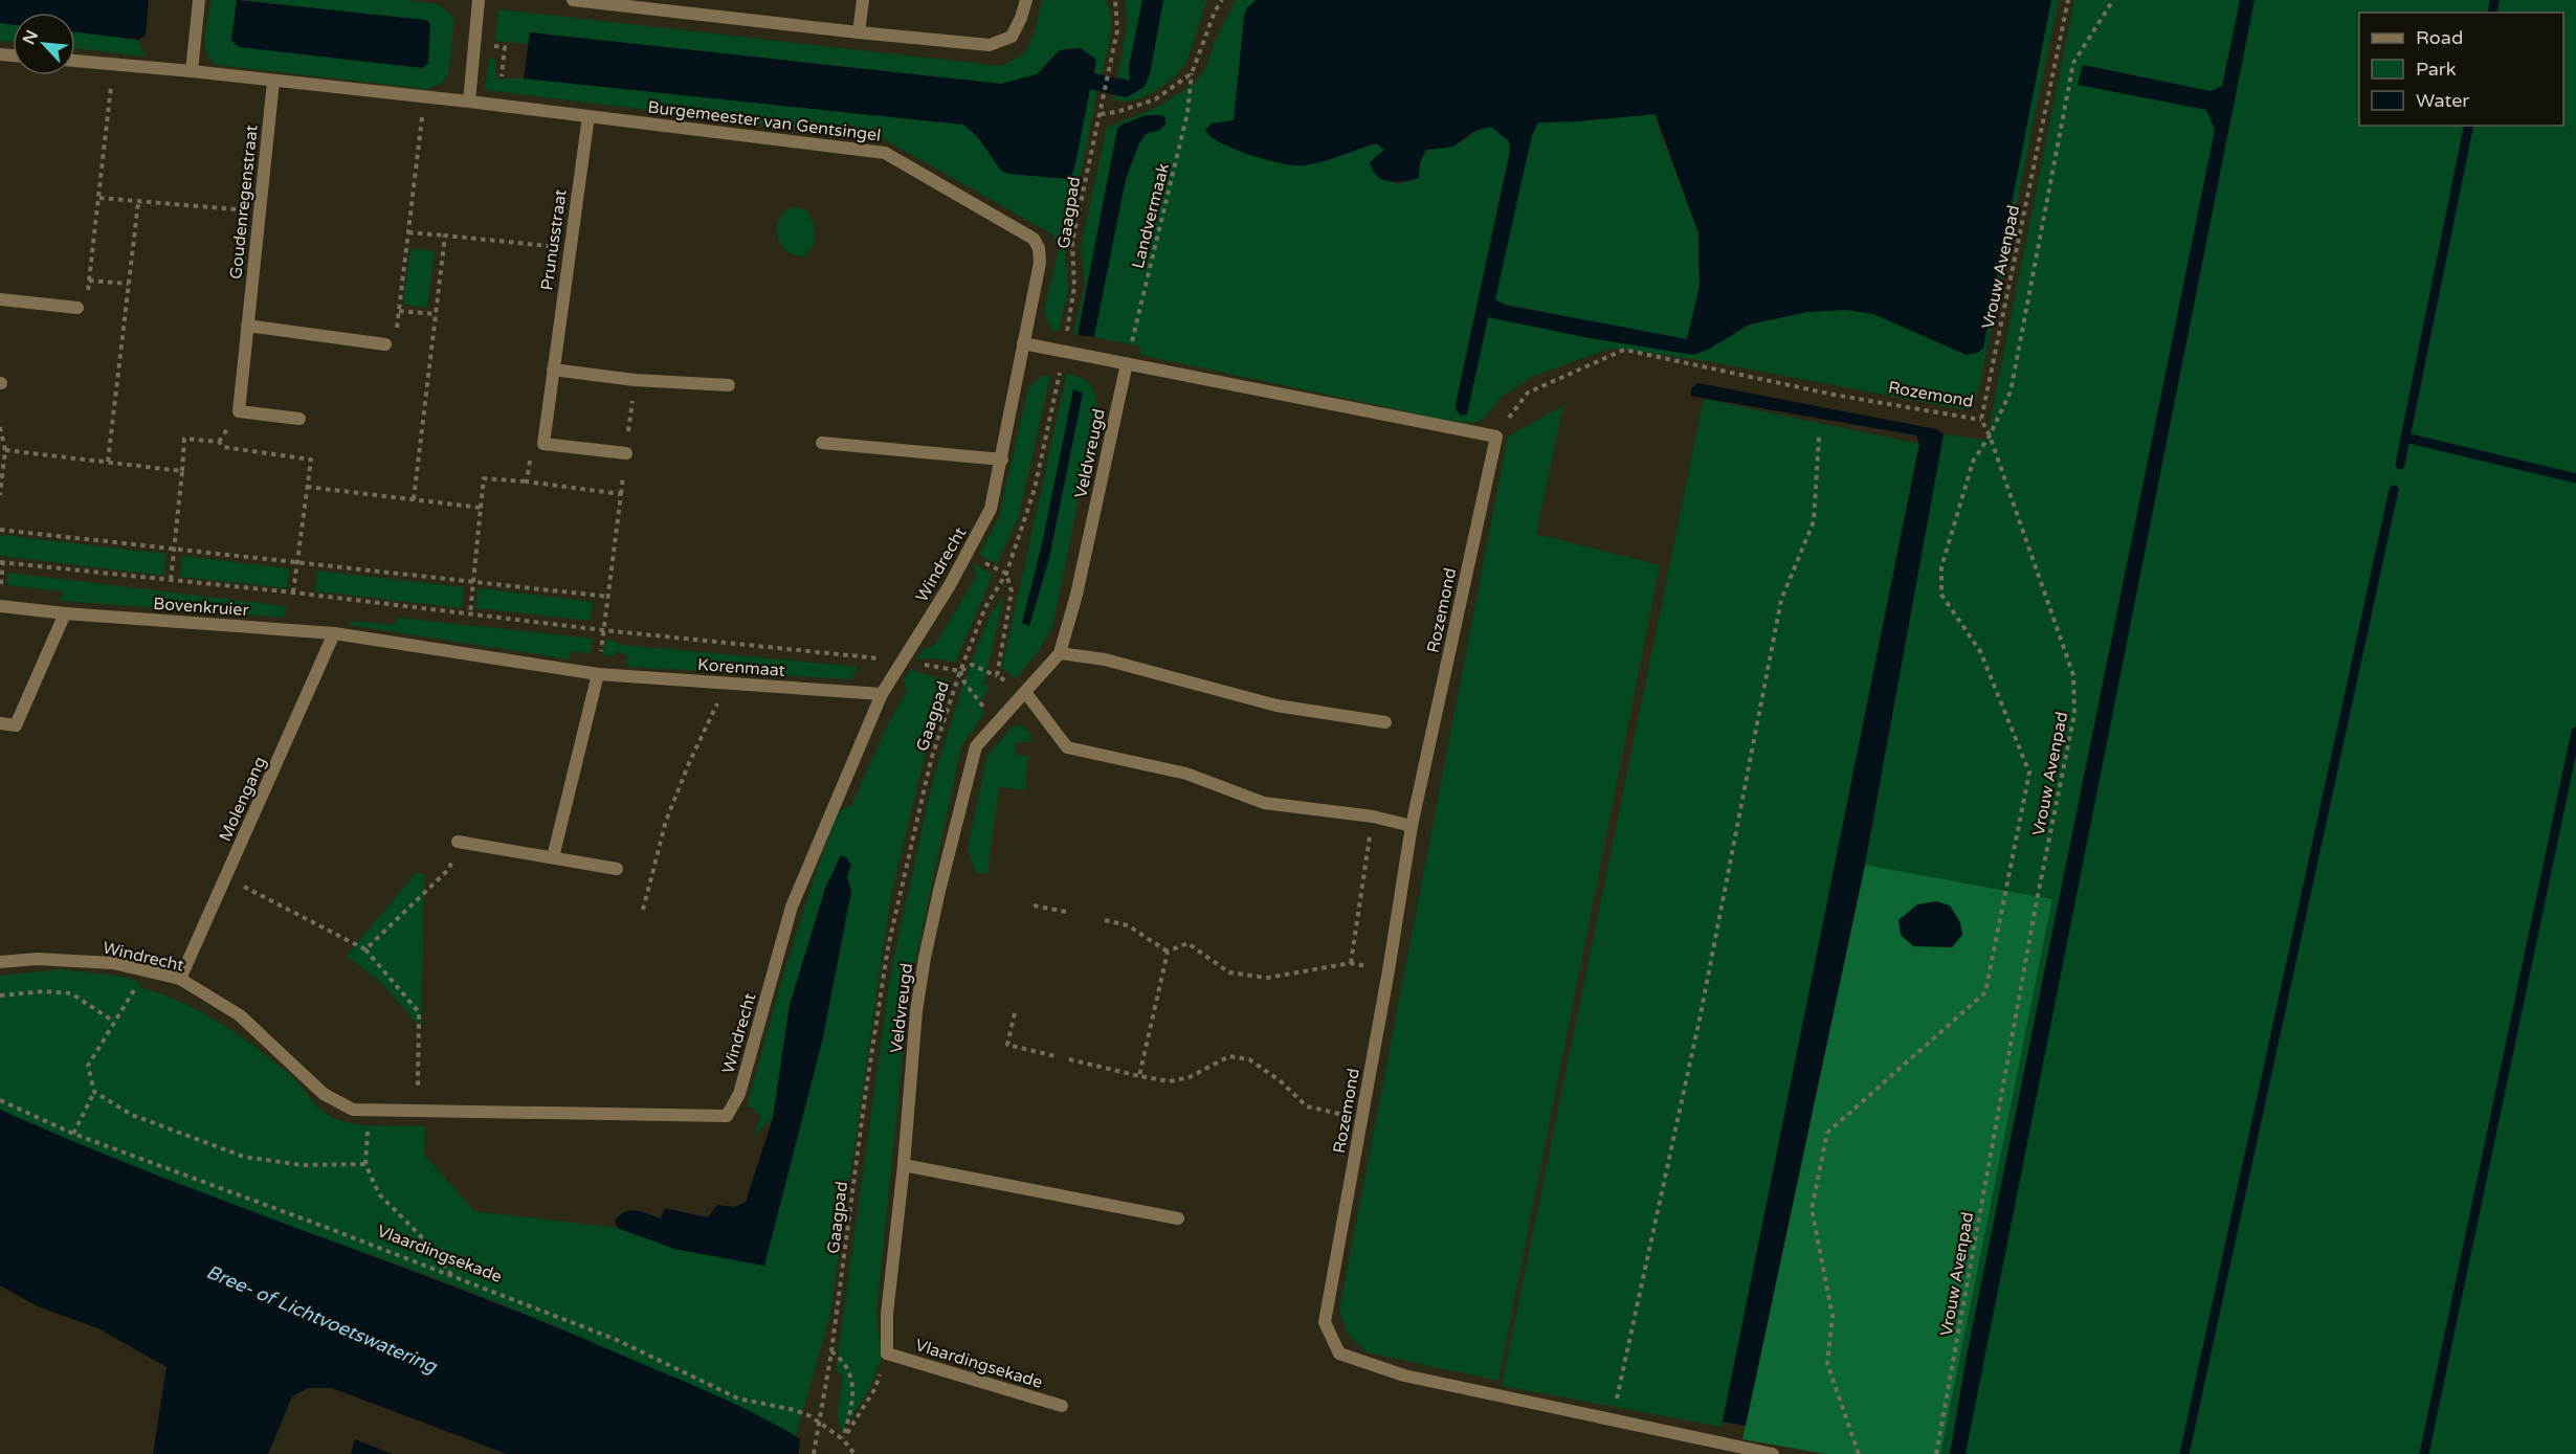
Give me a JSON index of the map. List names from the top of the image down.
{
  "streets": {
    "street": [
      "Burgemeester van Gentsingel",
      "Goudenregenstraat",
      "Prunusstraat",
      "Rozemond",
      "Veldvreugd",
      "Windrecht",
      "Bovenkruier",
      "Korenmaat",
      "Molengang",
      "Vlaardingsekade"
    ],
    "path": ["Gaagpad", "Landvermaak", "Vrouw Avenpad"]
  },
  "crossings": [
    ["Burgemeester van Gentsingel", "Goudenregenstraat"],
    ["Burgemeester van Gentsingel", "Prunusstraat"],
    ["Burgemeester van Gentsingel", "Windrecht"],
    ["Landvermaak", "Veldvreugd"],
    ["Vrouw Avenpad", "Rozemond"],
    ["Veldvreugd", "Vlaardingsekade"],
    ["Windrecht", "Korenmaat"],
    ["Windrecht", "Molengang"],
    ["Bovenkruier", "Korenmaat"],
    ["Bovenkruier", "Molengang"],
    ["Korenmaat", "Molengang"]
  ],
  "water": ["Bree- of Lichtvoetswatering"],
  "legend": ["Road", "Park", "Water"],
  "north": "top left"
}
